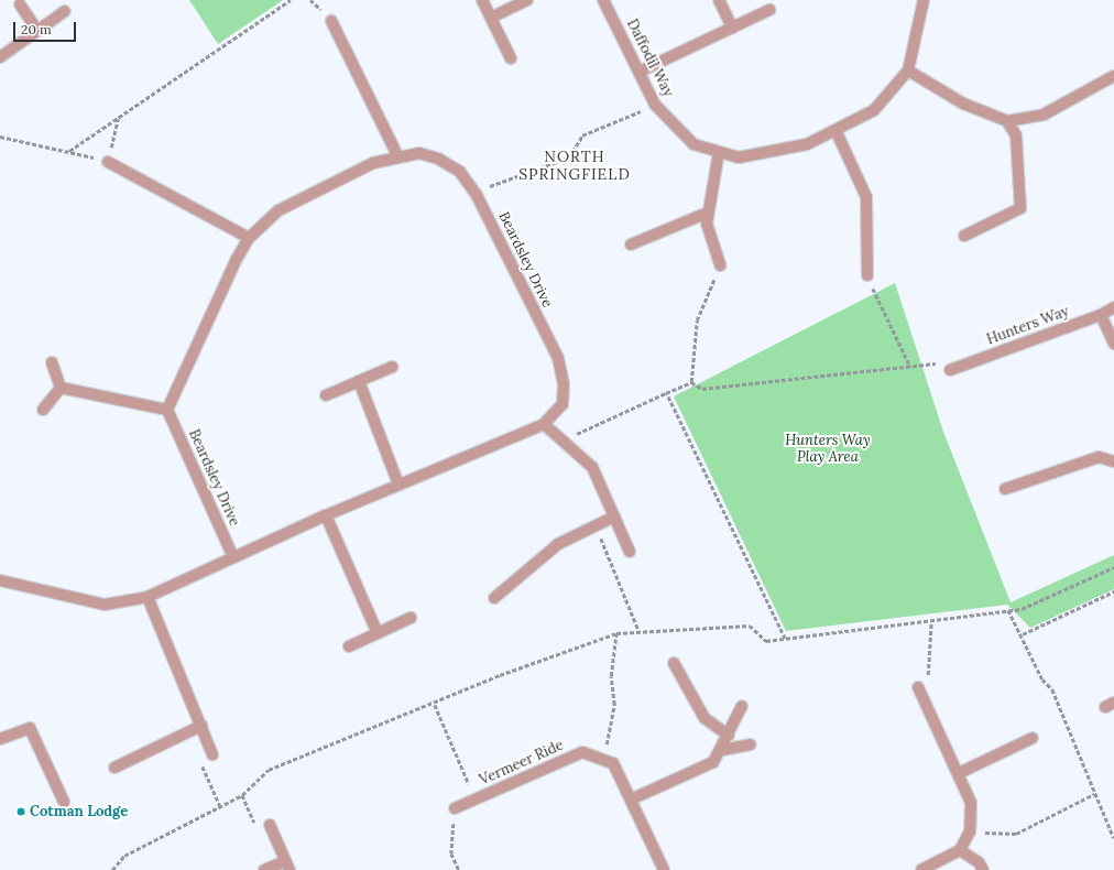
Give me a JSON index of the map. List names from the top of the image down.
{
  "streets": {
    "street": [
      "Daffodil Way",
      "Beardsley Drive",
      "Hunters Way",
      "Vermeer Ride"
    ]
  },
  "districts": ["NORTH SPRINGFIELD"],
  "parks": ["Hunters Way Play Area"],
  "places": ["Cotman Lodge"],
  "scale_bar": "20 m"
}
